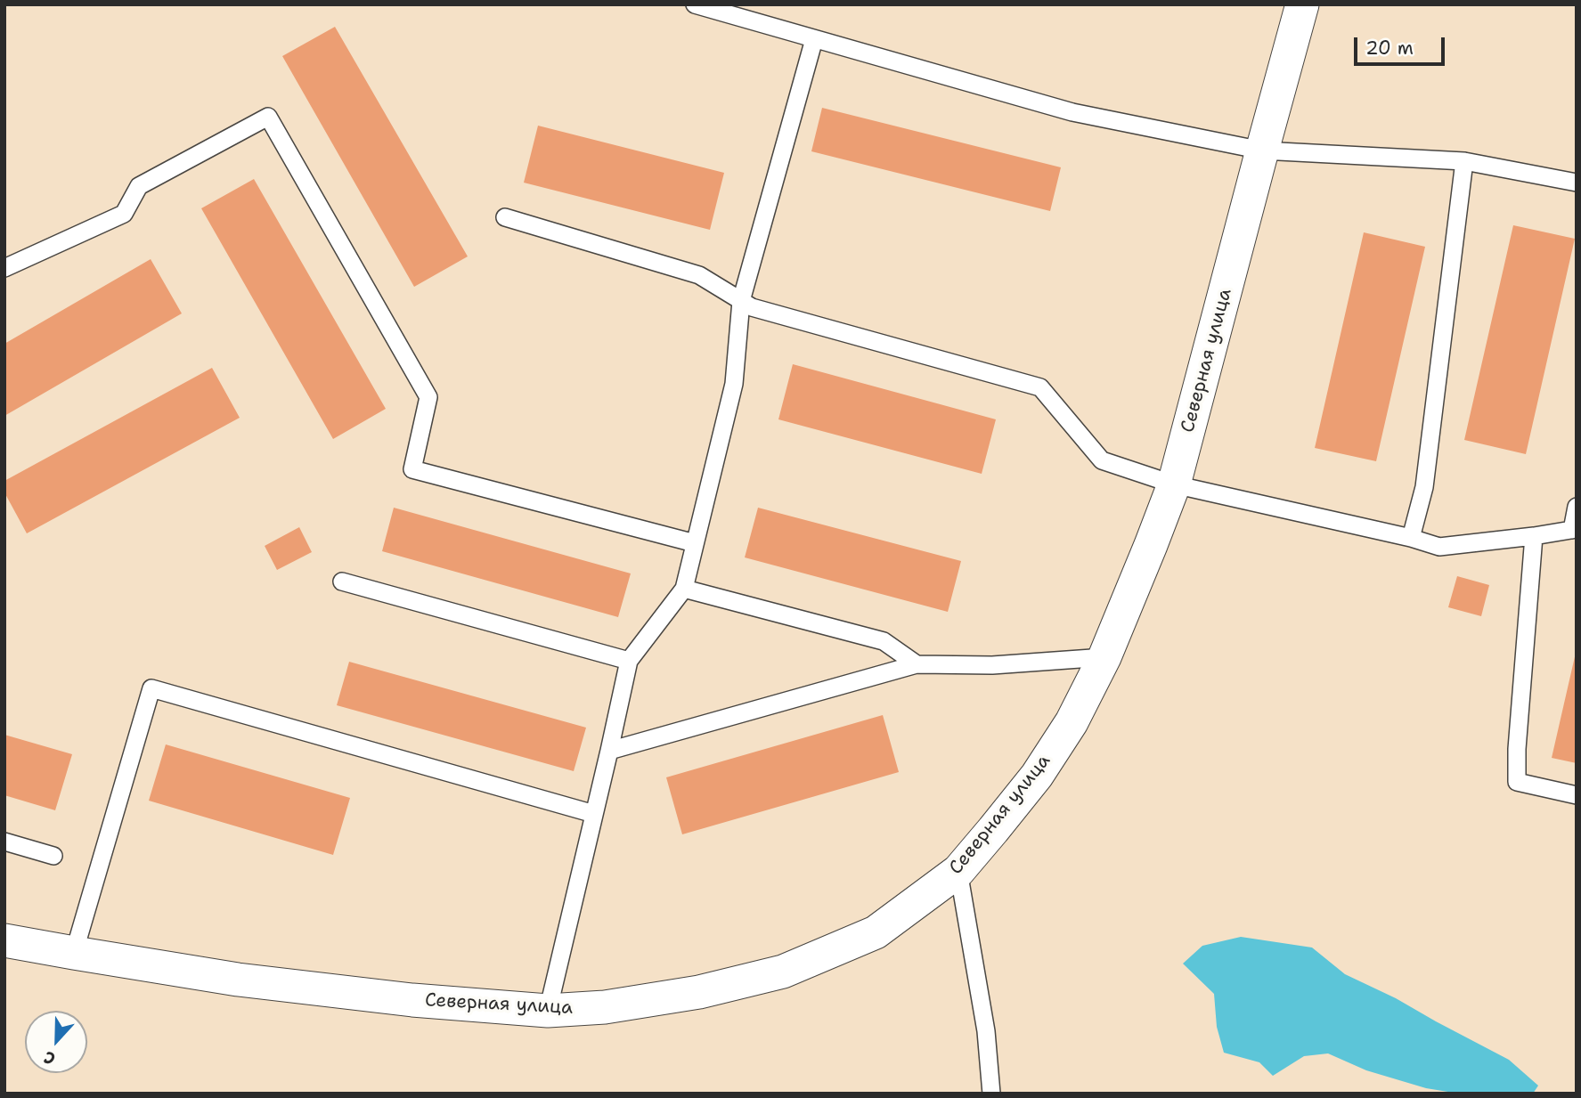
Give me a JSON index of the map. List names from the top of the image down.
{
  "streets": {
    "street": ["Северная улица"]
  },
  "scale_bar": "20 m",
  "north": "bottom"
}
